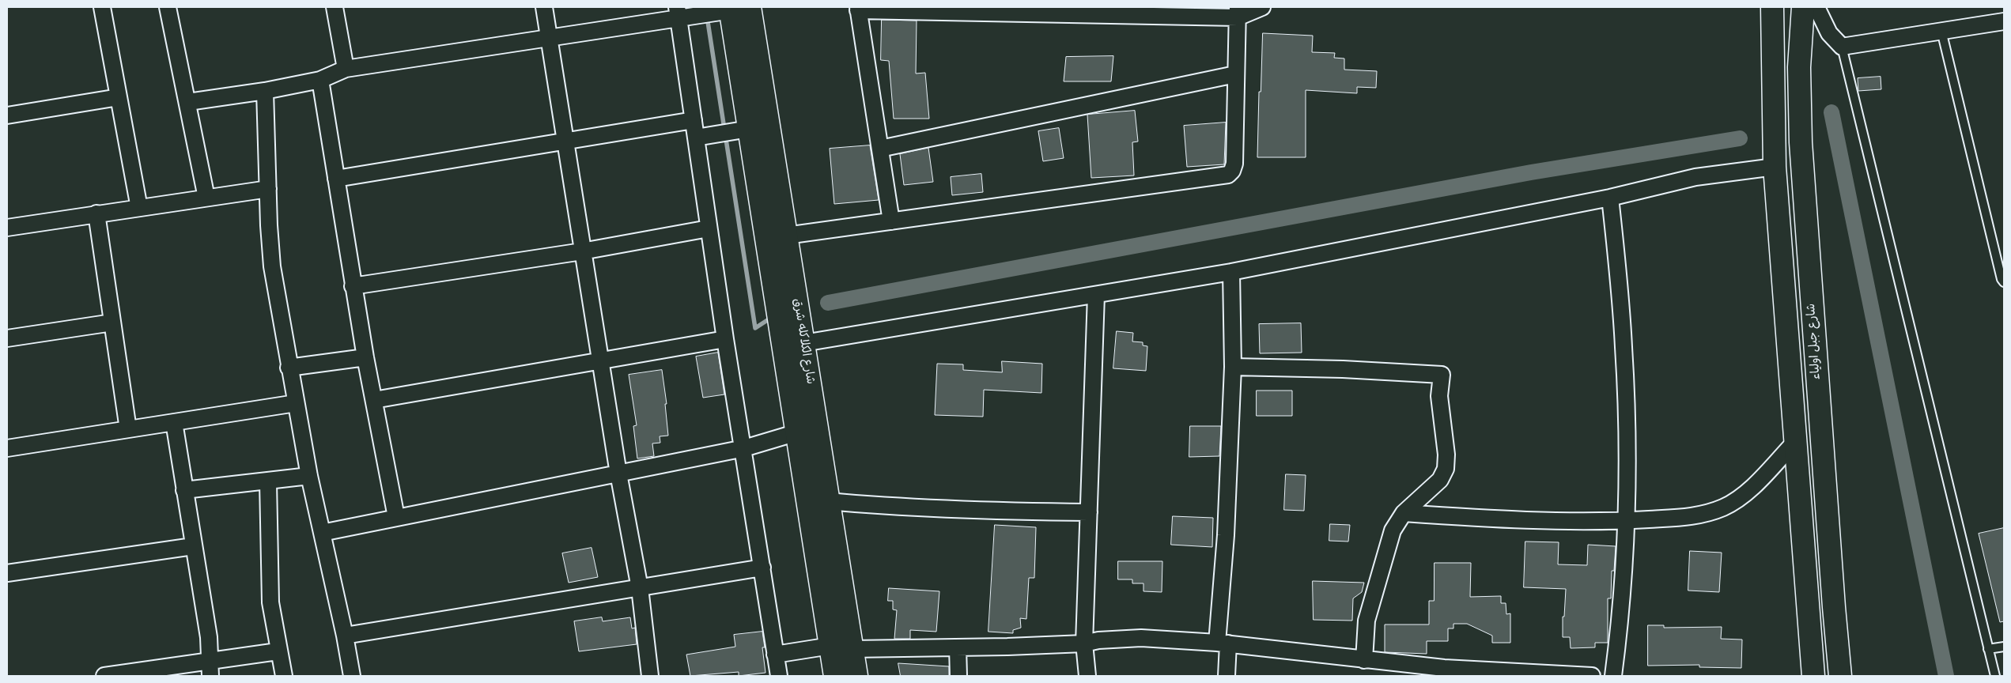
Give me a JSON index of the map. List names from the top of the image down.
{
  "streets": {
    "main road": ["شارع الكلاكله شرق", "شارع جبل اولياء"]
  }
}
